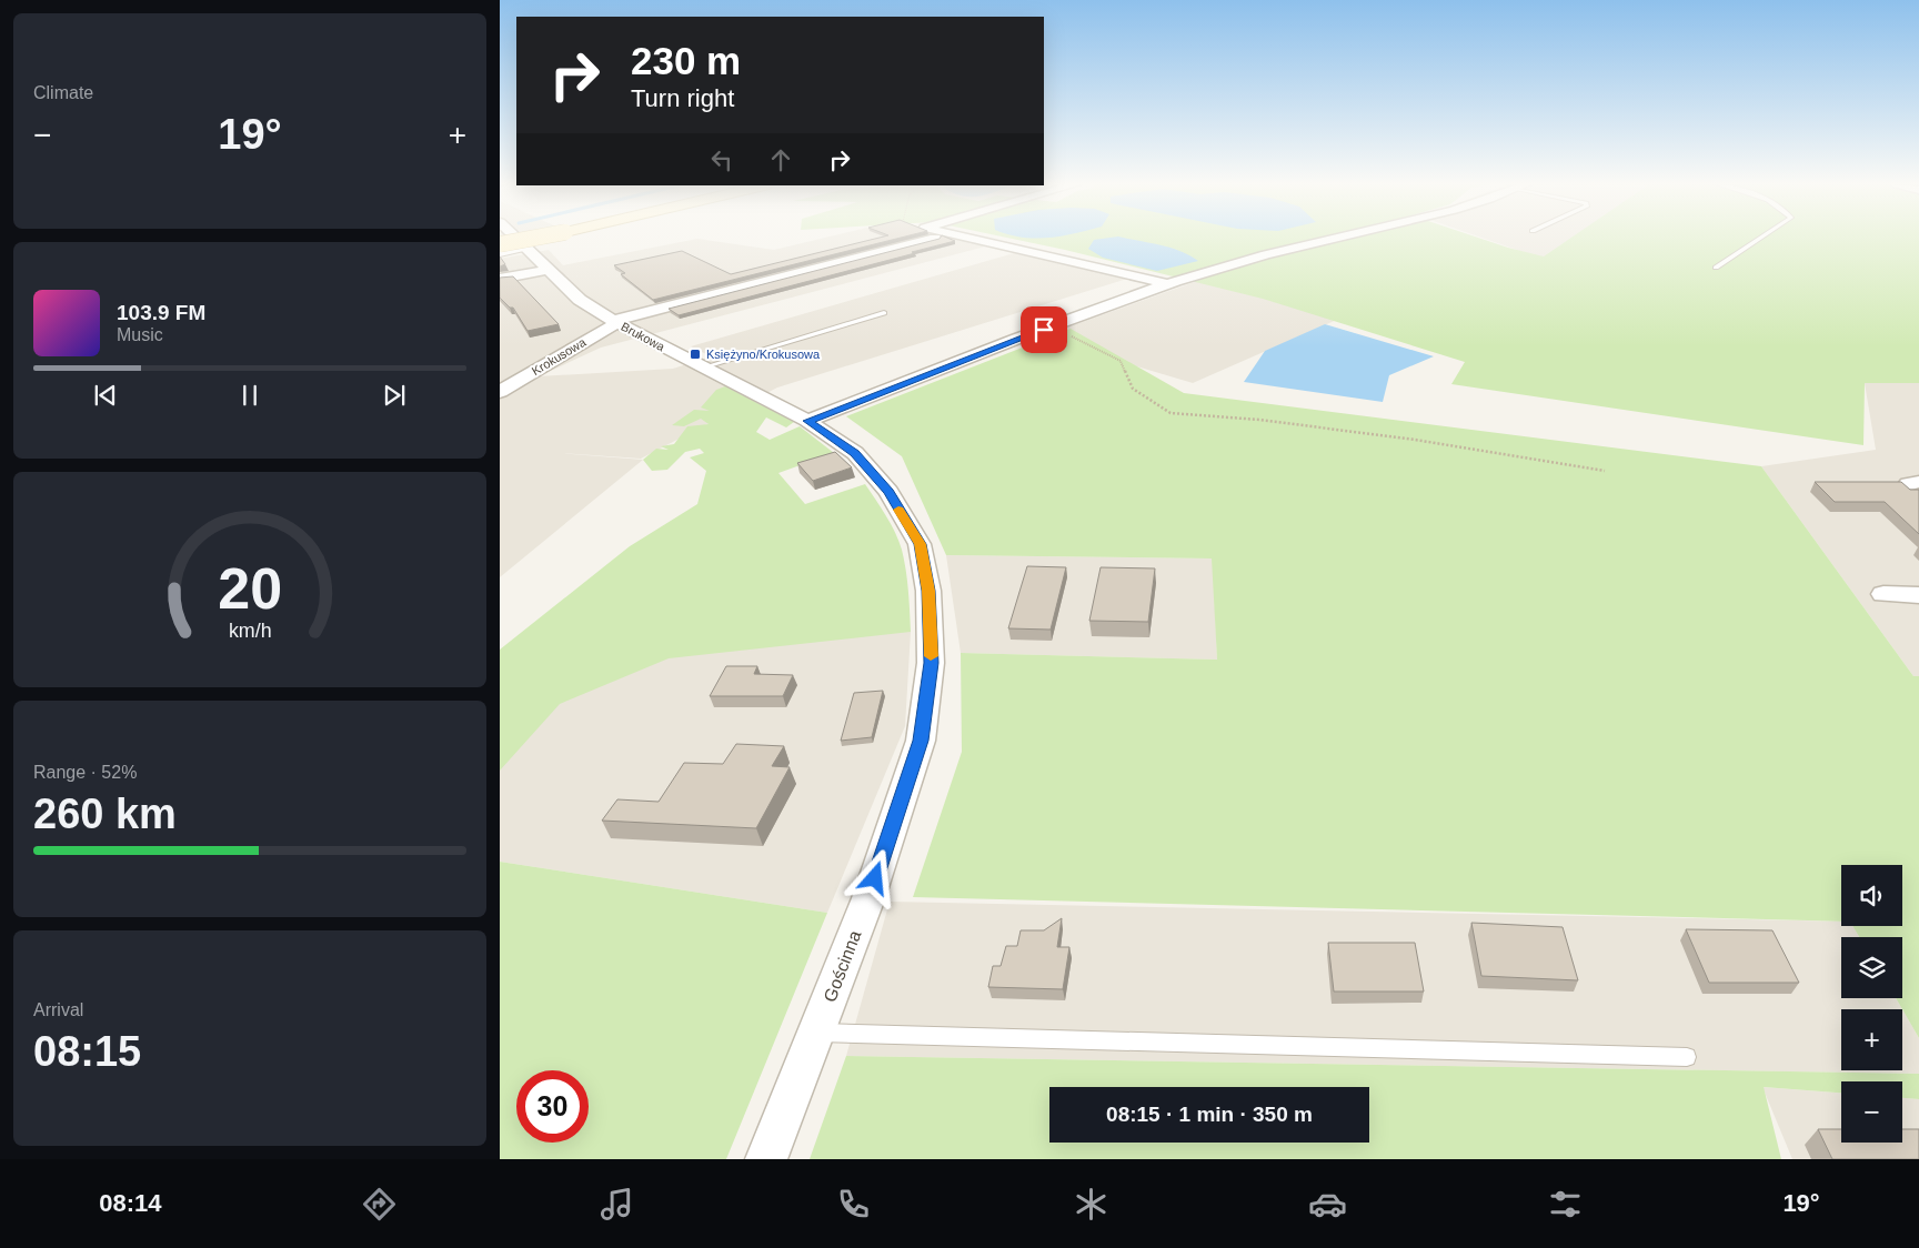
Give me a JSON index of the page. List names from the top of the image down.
{
  "streets": {
    "street": ["Brukowa", "Krokusowa", "Gościnna"]
  },
  "crossings": [
    ["Brukowa", "Krokusowa"],
    ["Brukowa", "Gościnna"]
  ],
  "places": {
    "transit": ["Księżyno/Krokusowa"]
  },
  "page": {
    "tile": [
      "Climate",
      ["Range · 52%", "260 km"],
      ["Arrival", "08:15"]
    ],
    "turn": ["230 m", "Turn right"],
    "heat": ["−", "19°", "+"],
    "song": ["103.9 FM", "Music"],
    "map_buttons": ["+", "−"],
    "limit": "30",
    "trip": "08:15 · 1 min · 350 m",
    "tabs": ["08:14", "19°"],
    "gauge": ["20", "km/h"]
  }
}
